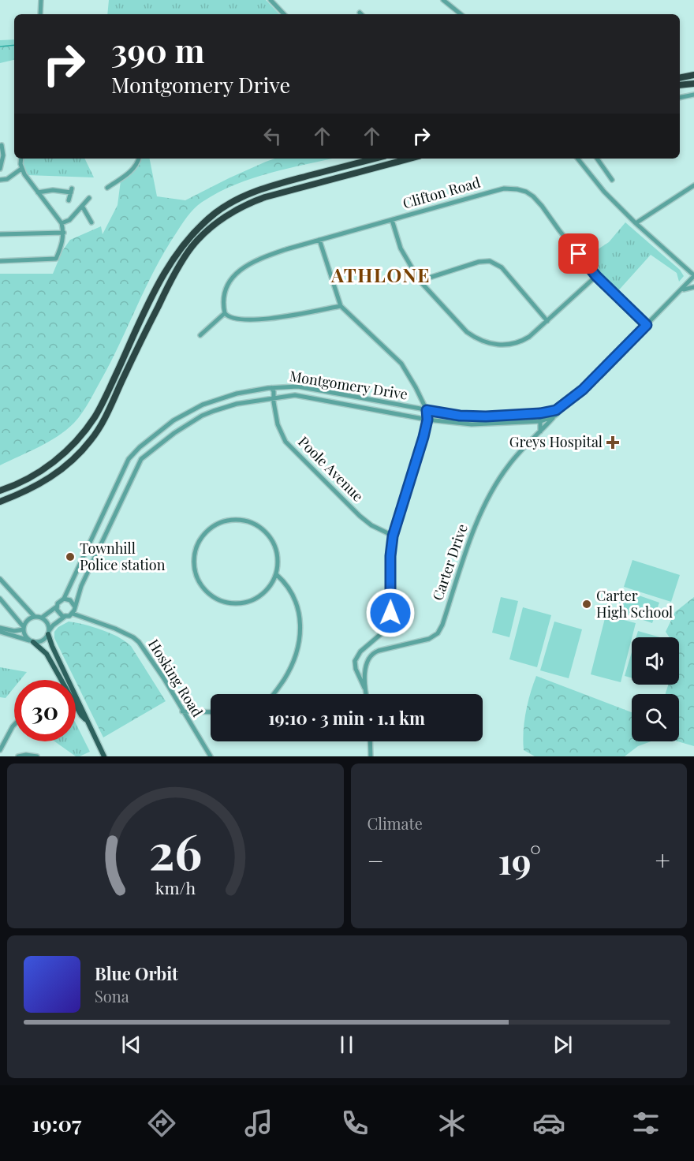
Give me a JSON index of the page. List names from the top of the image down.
{
  "streets": {
    "street": [
      "Clifton Road",
      "Montgomery Drive",
      "Poole Avenue",
      "Carter Drive",
      "Hosking Road"
    ]
  },
  "crossings": [
    ["Clifton Road", "Montgomery Drive"],
    ["Montgomery Drive", "Poole Avenue"],
    ["Montgomery Drive", "Hosking Road"]
  ],
  "districts": ["ATHLONE"],
  "places": {
    "health": ["Greys Hospital"],
    "other": ["Townhill Police station", "Carter High School"]
  },
  "page": {
    "turn": ["390 m", "Montgomery Drive"],
    "limit": "30",
    "trip": "19:10 · 3 min · 1.1 km",
    "tile": "Climate",
    "heat": ["−", "19°", "+"],
    "song": ["Blue Orbit", "Sona"],
    "tabs": "19:07",
    "gauge": ["26", "km/h"]
  }
}
